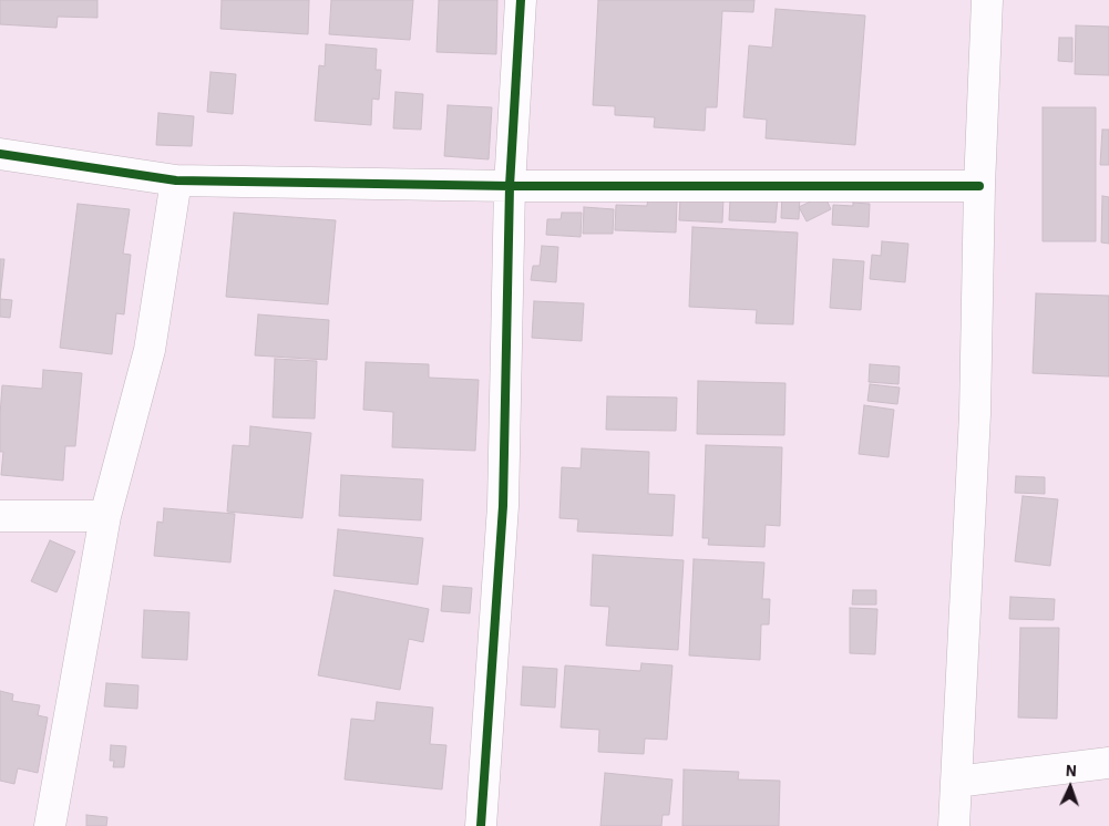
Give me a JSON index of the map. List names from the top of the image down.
{
  "north": "top"
}
